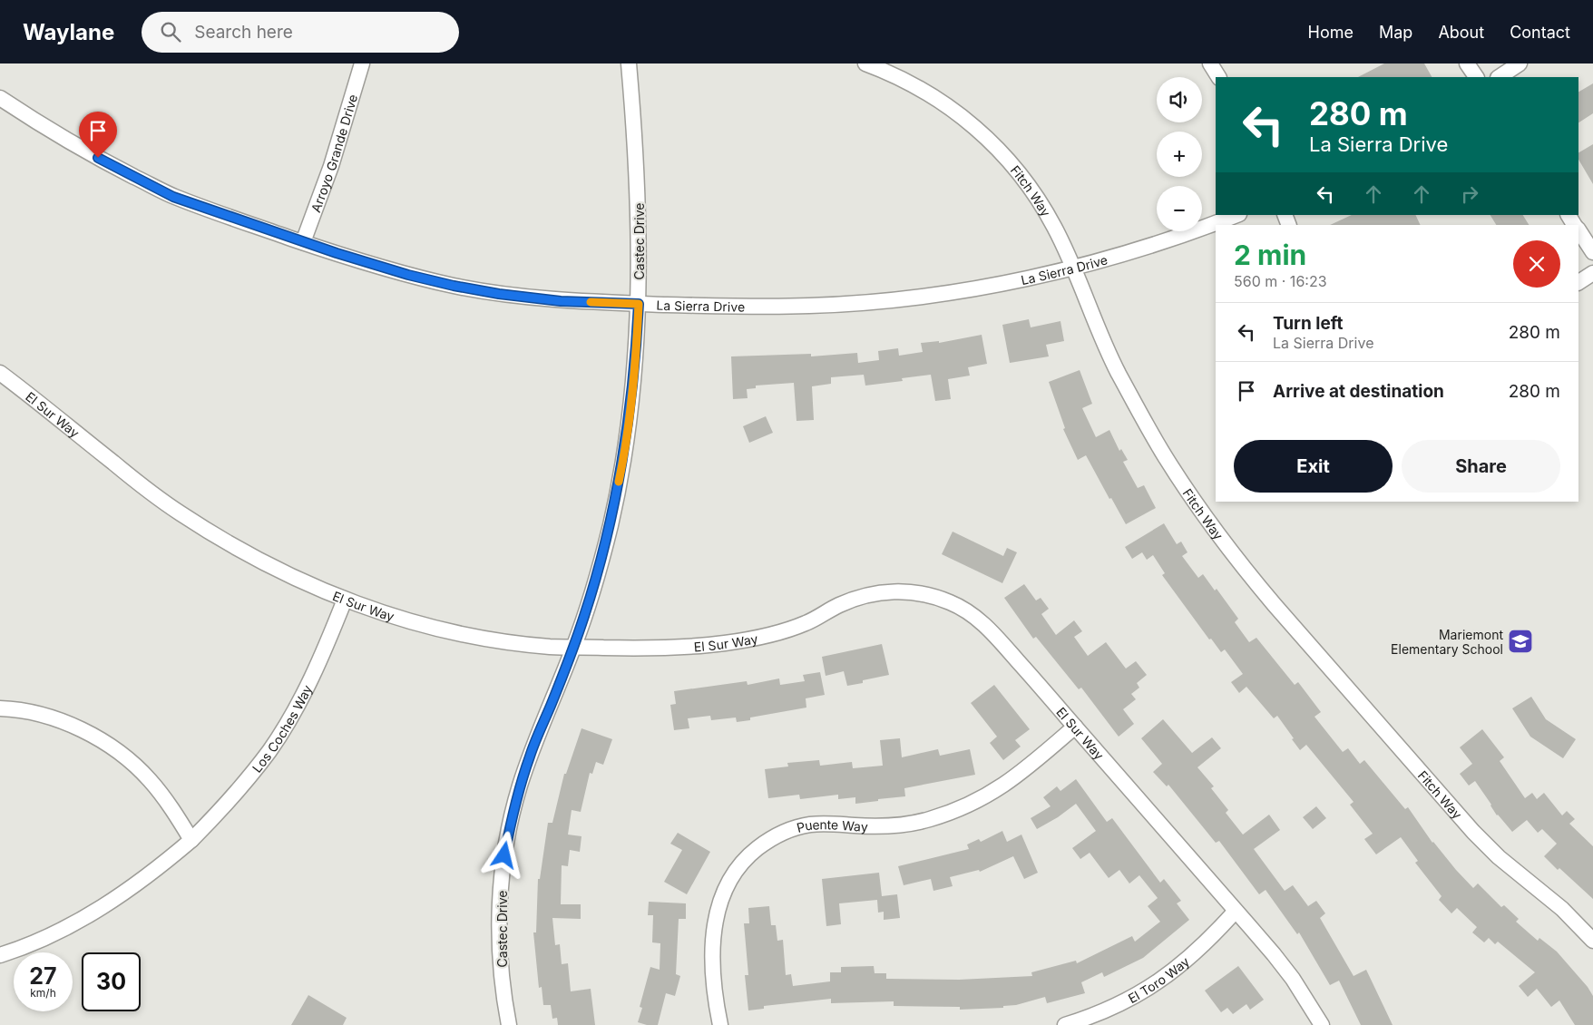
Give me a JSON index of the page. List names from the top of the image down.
{
  "streets": {
    "street": [
      "Arroyo Grande Drive",
      "Fitch Way",
      "Castec Drive",
      "La Sierra Drive",
      "El Sur Way",
      "Los Coches Way",
      "Puente Way",
      "El Toro Way"
    ]
  },
  "crossings": [
    ["Arroyo Grande Drive", "La Sierra Drive"],
    ["Fitch Way", "La Sierra Drive"],
    ["Castec Drive", "La Sierra Drive"],
    ["Castec Drive", "El Sur Way"],
    ["El Sur Way", "Los Coches Way"],
    ["El Sur Way", "Puente Way"],
    ["El Sur Way", "El Toro Way"]
  ],
  "places": {
    "school or university": ["Mariemont Elementary School"]
  },
  "page": {
    "header": "Waylane",
    "search": "Search here",
    "nav": [
      "Home",
      "Map",
      "About",
      "Contact"
    ],
    "map_buttons": ["+", "−"],
    "turn": ["280 m", "La Sierra Drive"],
    "heading": ["2 min", "560 m · 16:23"],
    "list": [
      {
        "name": "Turn left",
        "note": "La Sierra Drive",
        "value": "280 m"
      },
      {
        "name": "Arrive at destination",
        "value": "280 m"
      }
    ],
    "buttons": ["Exit", "Share"],
    "speed": "27 km/h",
    "limit": "30"
  }
}
